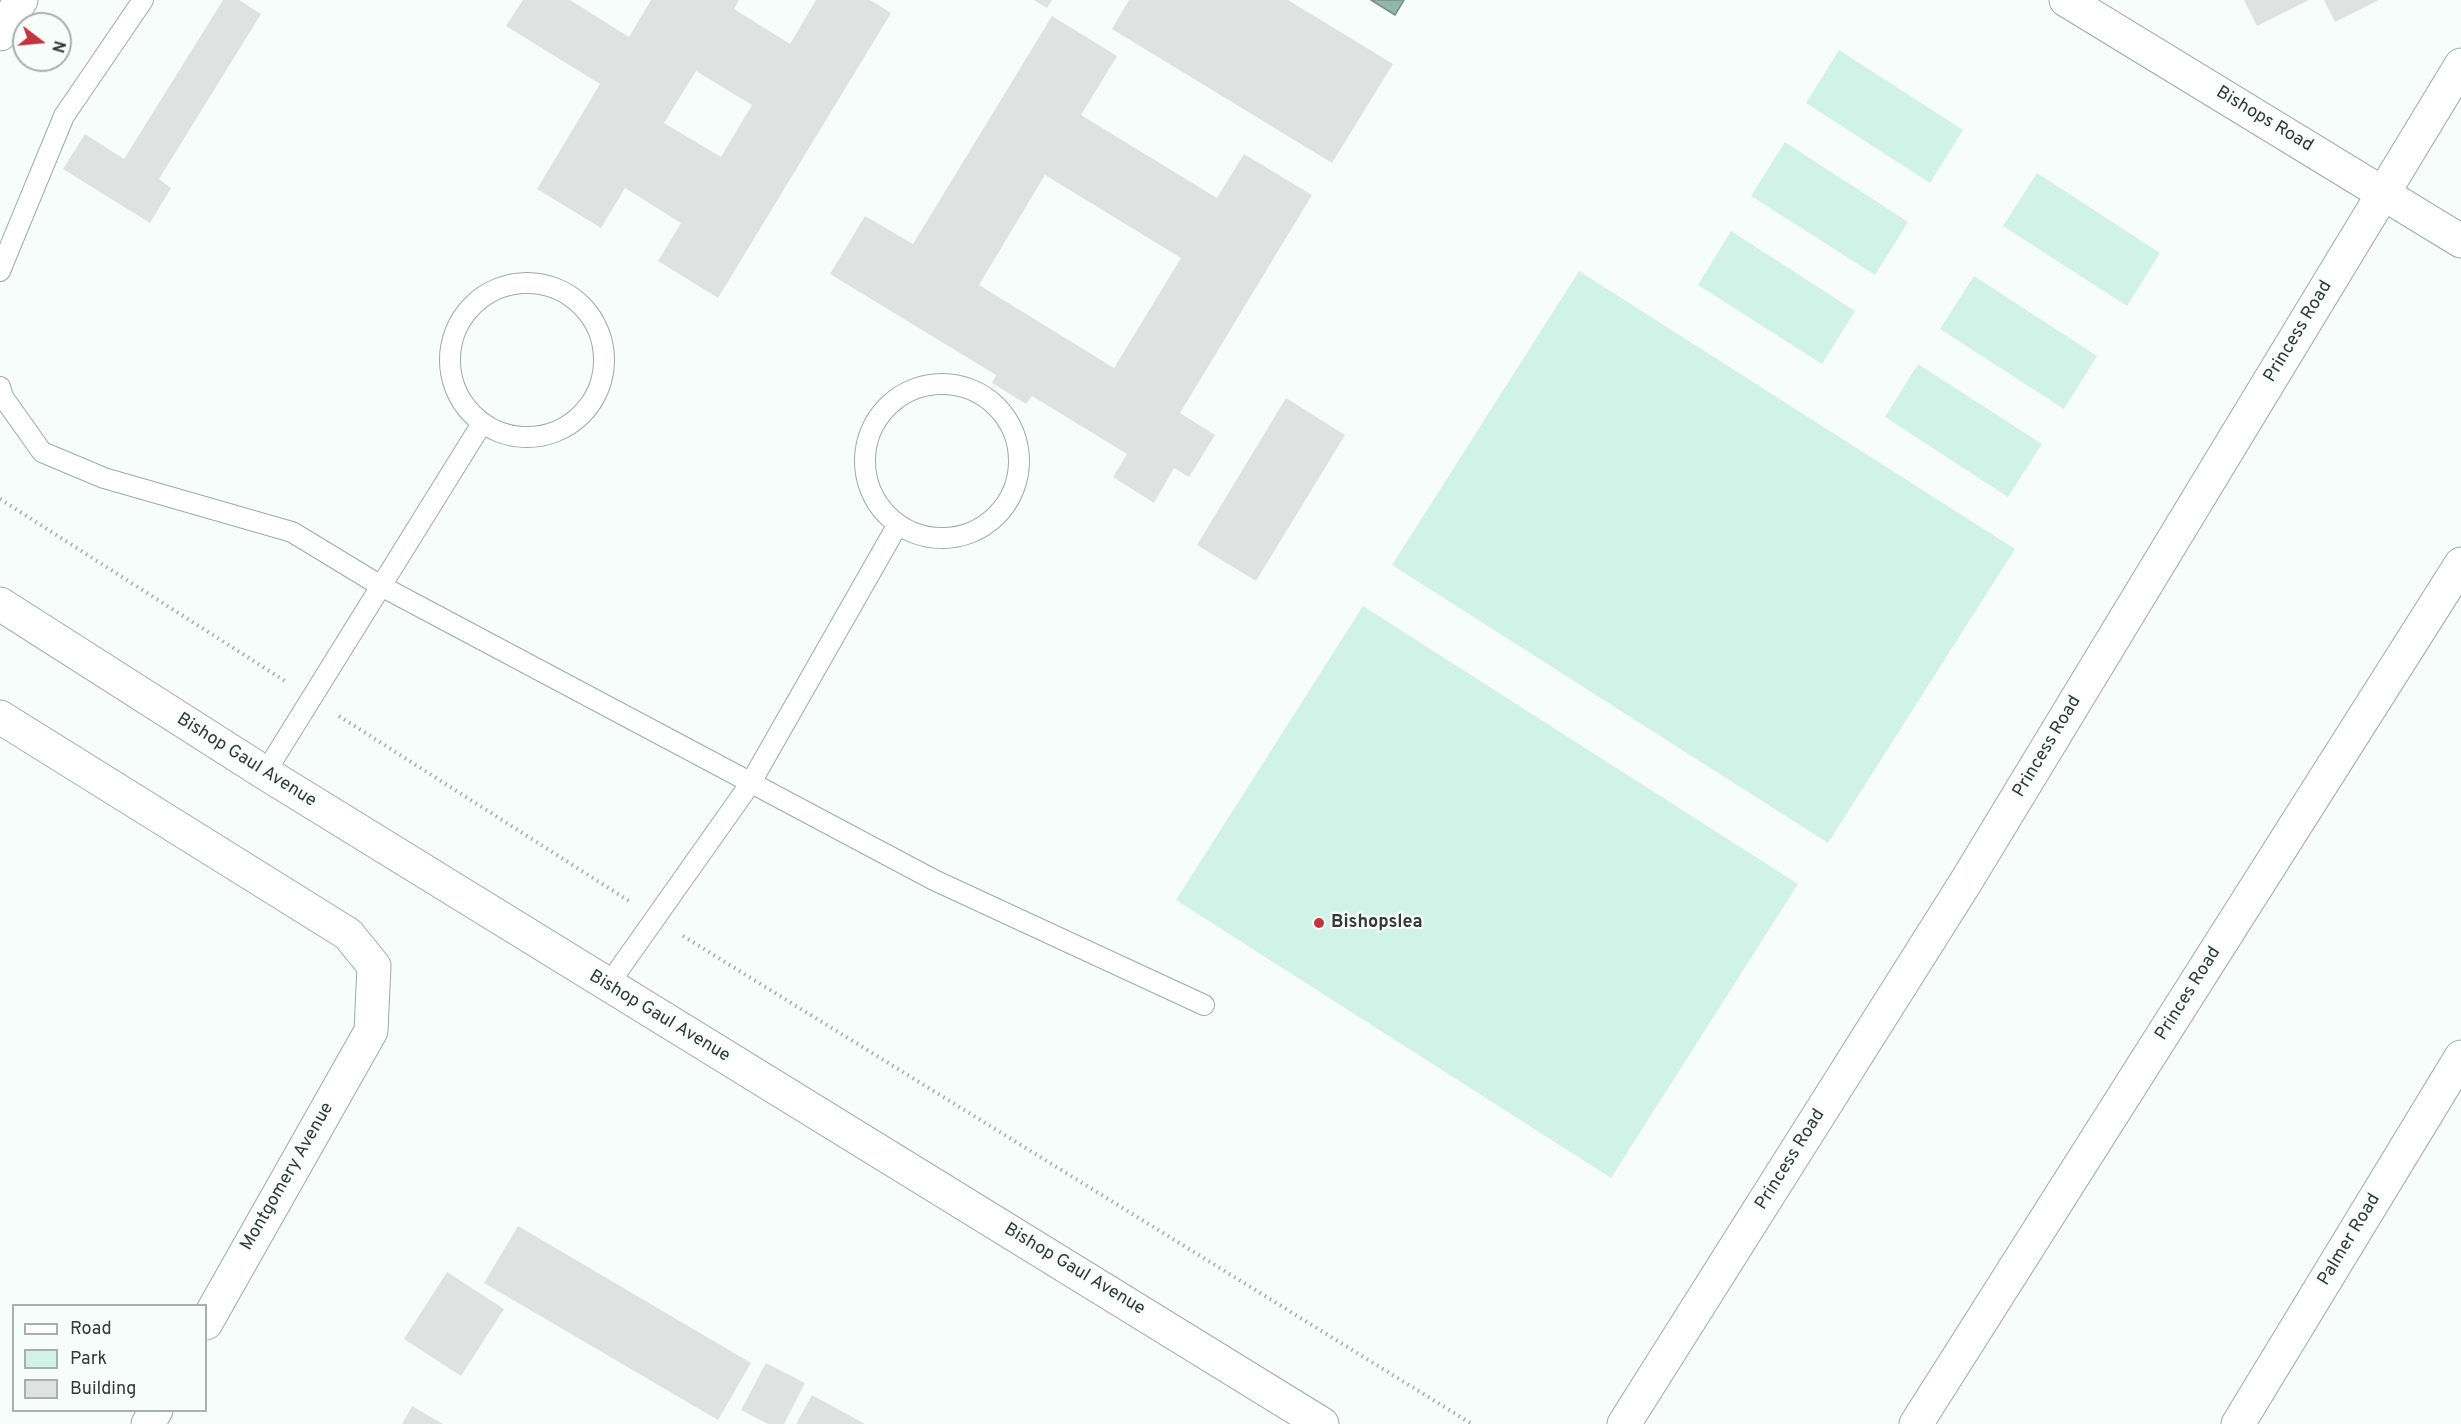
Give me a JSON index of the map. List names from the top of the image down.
{
  "streets": {
    "street": [
      "Bishops Road",
      "Princess Road",
      "Bishop Gaul Avenue",
      "Princes Road",
      "Montgomery Avenue",
      "Palmer Road"
    ]
  },
  "crossings": [
    ["Bishops Road", "Princess Road"]
  ],
  "places": ["Bishopslea"],
  "legend": ["Road", "Park", "Building"],
  "north": "right"
}
